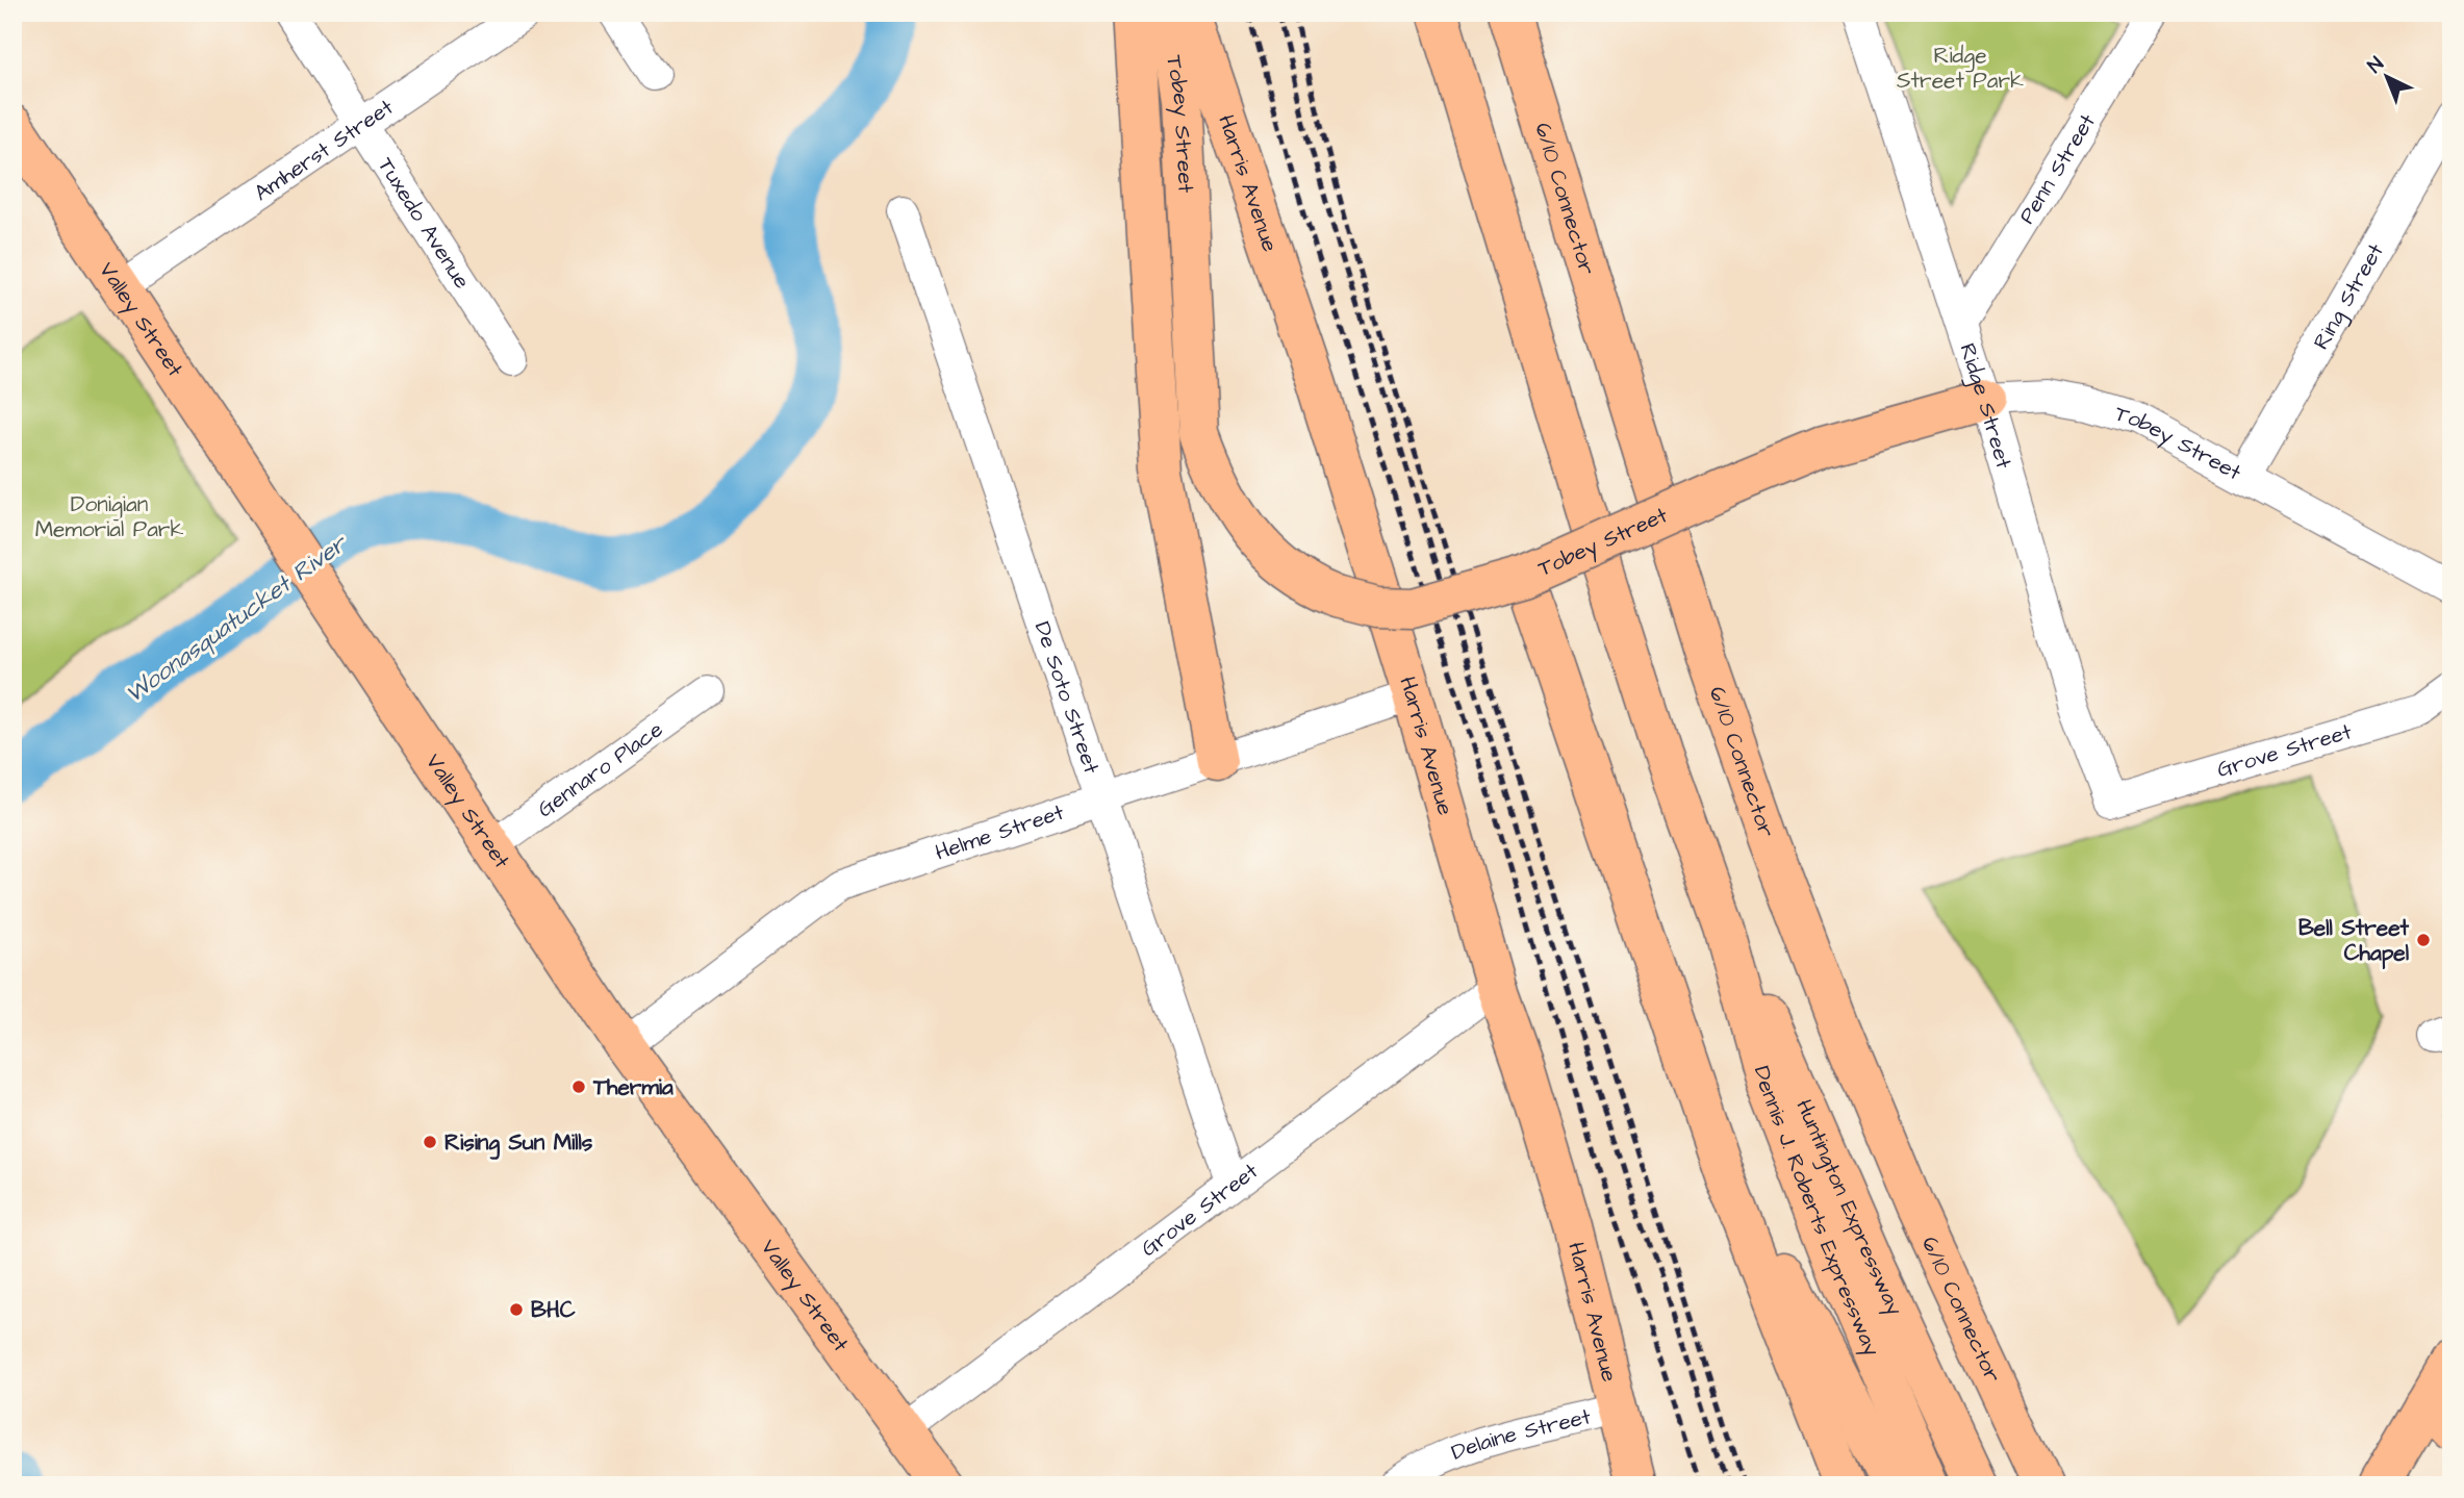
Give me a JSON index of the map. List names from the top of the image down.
{
  "streets": {
    "main road": [
      "Tobey Street",
      "Harris Avenue",
      "6/10 Connector",
      "Valley Street",
      "Huntington Expressway",
      "Dennis J. Roberts Expressway"
    ],
    "street": [
      "Amherst Street",
      "Penn Street",
      "Tuxedo Avenue",
      "Ring Street",
      "Ridge Street",
      "De Soto Street",
      "Grove Street",
      "Gennaro Place",
      "Helme Street",
      "Delaine Street"
    ]
  },
  "crossings": [
    ["Tobey Street", "Ring Street"],
    ["Tobey Street", "Ridge Street"],
    ["Amherst Street", "Tuxedo Avenue"],
    ["Amherst Street", "Valley Street"],
    ["Penn Street", "Ridge Street"],
    ["Harris Avenue", "Grove Street"],
    ["Harris Avenue", "Helme Street"],
    ["Harris Avenue", "Delaine Street"],
    ["Valley Street", "Grove Street"],
    ["Valley Street", "Gennaro Place"],
    ["Valley Street", "Helme Street"],
    ["Ridge Street", "Grove Street"],
    ["De Soto Street", "Grove Street"],
    ["De Soto Street", "Helme Street"],
    ["Huntington Expressway", "Dennis J. Roberts Expressway"]
  ],
  "water": ["Woonasquatucket River"],
  "parks": ["Ridge Street Park", "Donigian Memorial Park"],
  "places": [
    "Bell Street Chapel",
    "Thermia",
    "Rising Sun Mills",
    "BHC"
  ],
  "north": "top left"
}
